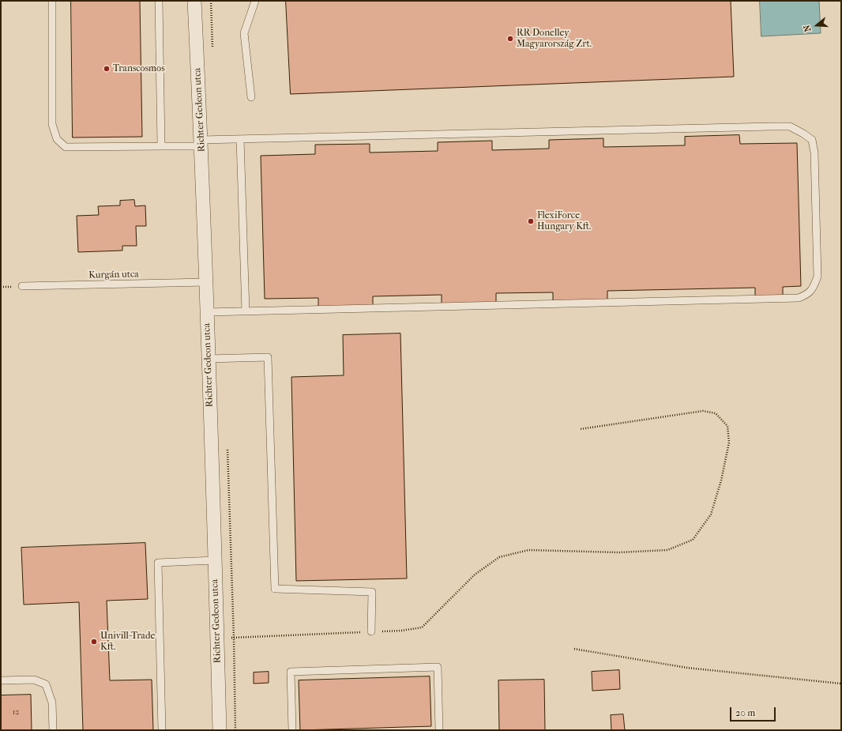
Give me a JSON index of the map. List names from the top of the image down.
{
  "streets": {
    "street": ["Richter Gedeon utca"],
    "lane": ["Kurgán utca"]
  },
  "crossings": [
    ["Richter Gedeon utca", "Kurgán utca"]
  ],
  "places": [
    "RR Donelley Magyarország Zrt.",
    "Transcosmos",
    "FlexiForce Hungary Kft.",
    "Univill-Trade Kft."
  ],
  "house_numbers": ["12"],
  "scale_bar": "20 m",
  "north": "left"
}
